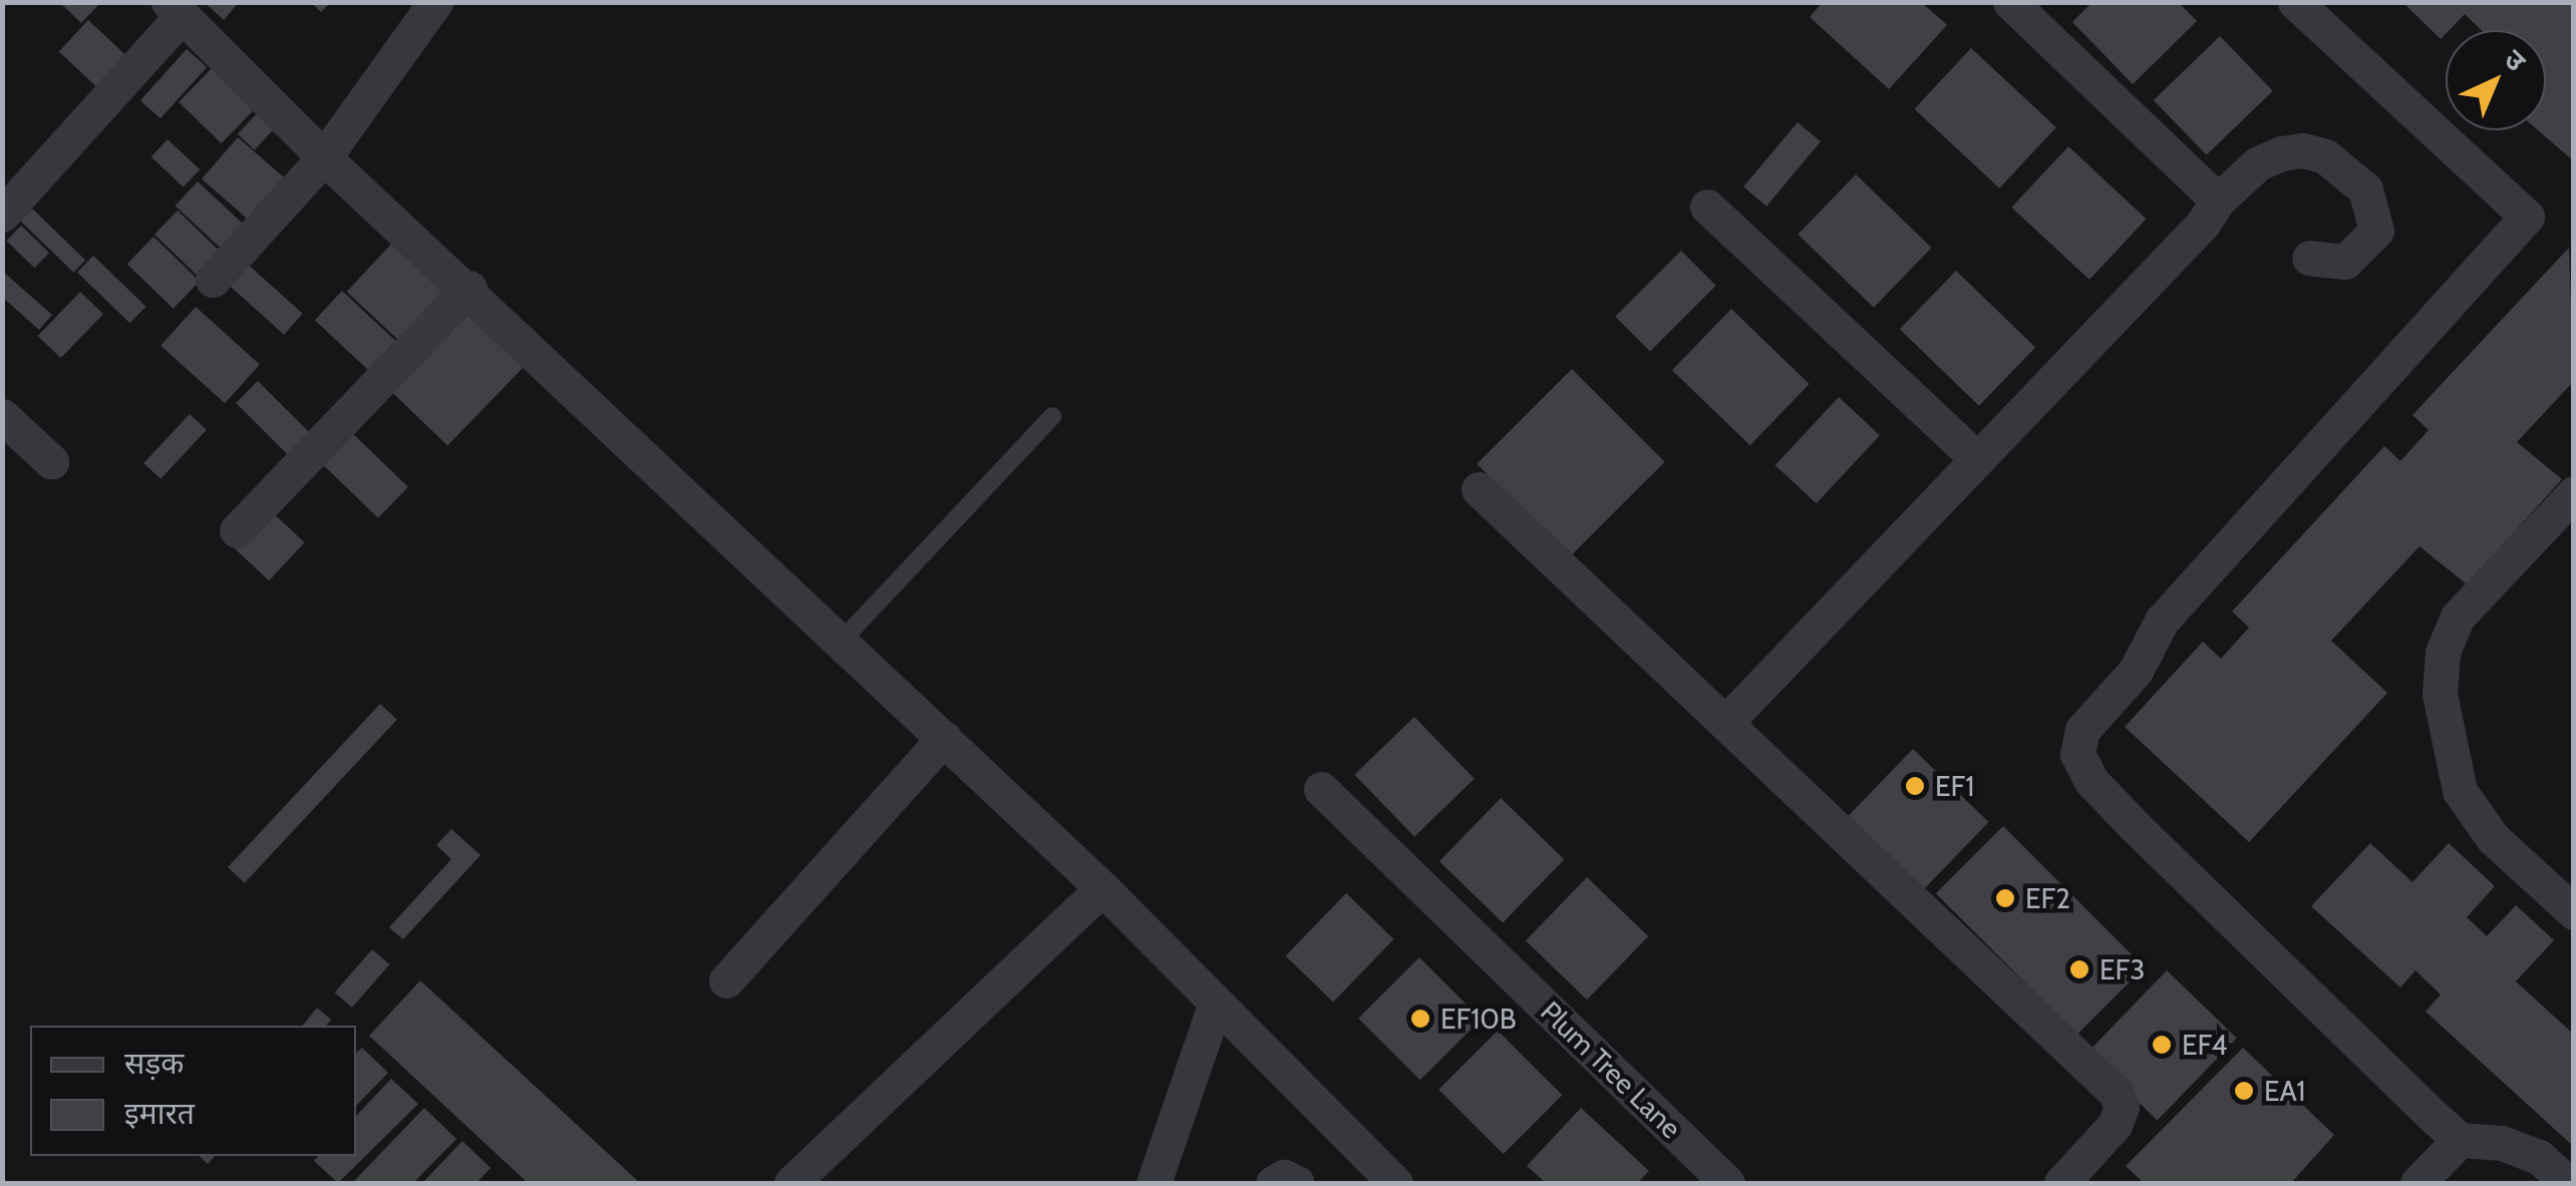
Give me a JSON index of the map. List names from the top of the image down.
{
  "streets": {
    "street": ["Plum Tree Lane"]
  },
  "places": [
    "EF1",
    "EF2",
    "EF3",
    "EF10B",
    "EF4",
    "EA1"
  ],
  "legend": ["सड़क", "इमारत"],
  "north": "top right"
}
